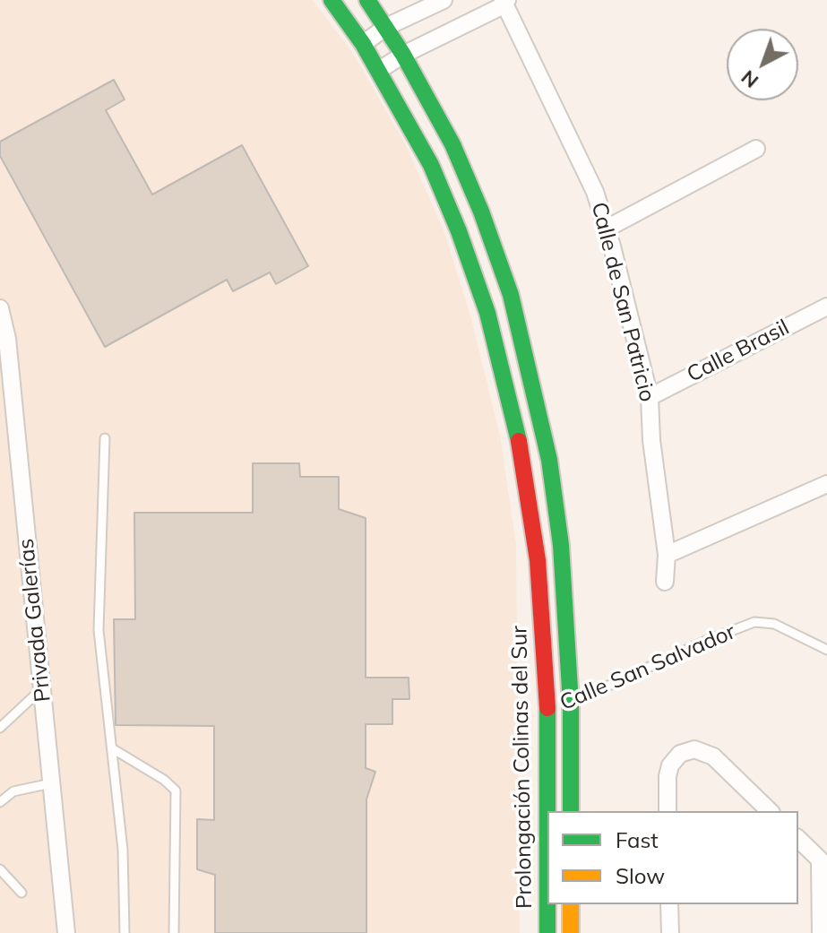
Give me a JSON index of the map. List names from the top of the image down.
{
  "streets": {
    "street": [
      "Calle de San Patricio",
      "Calle Brasil",
      "Privada Galerías",
      "Prolongación Colinas del Sur"
    ],
    "lane": ["Calle San Salvador"]
  },
  "crossings": [
    ["Calle de San Patricio", "Calle Brasil"],
    ["Calle San Salvador", "Prolongación Colinas del Sur"]
  ],
  "legend": ["Fast", "Slow"],
  "north": "bottom left"
}
